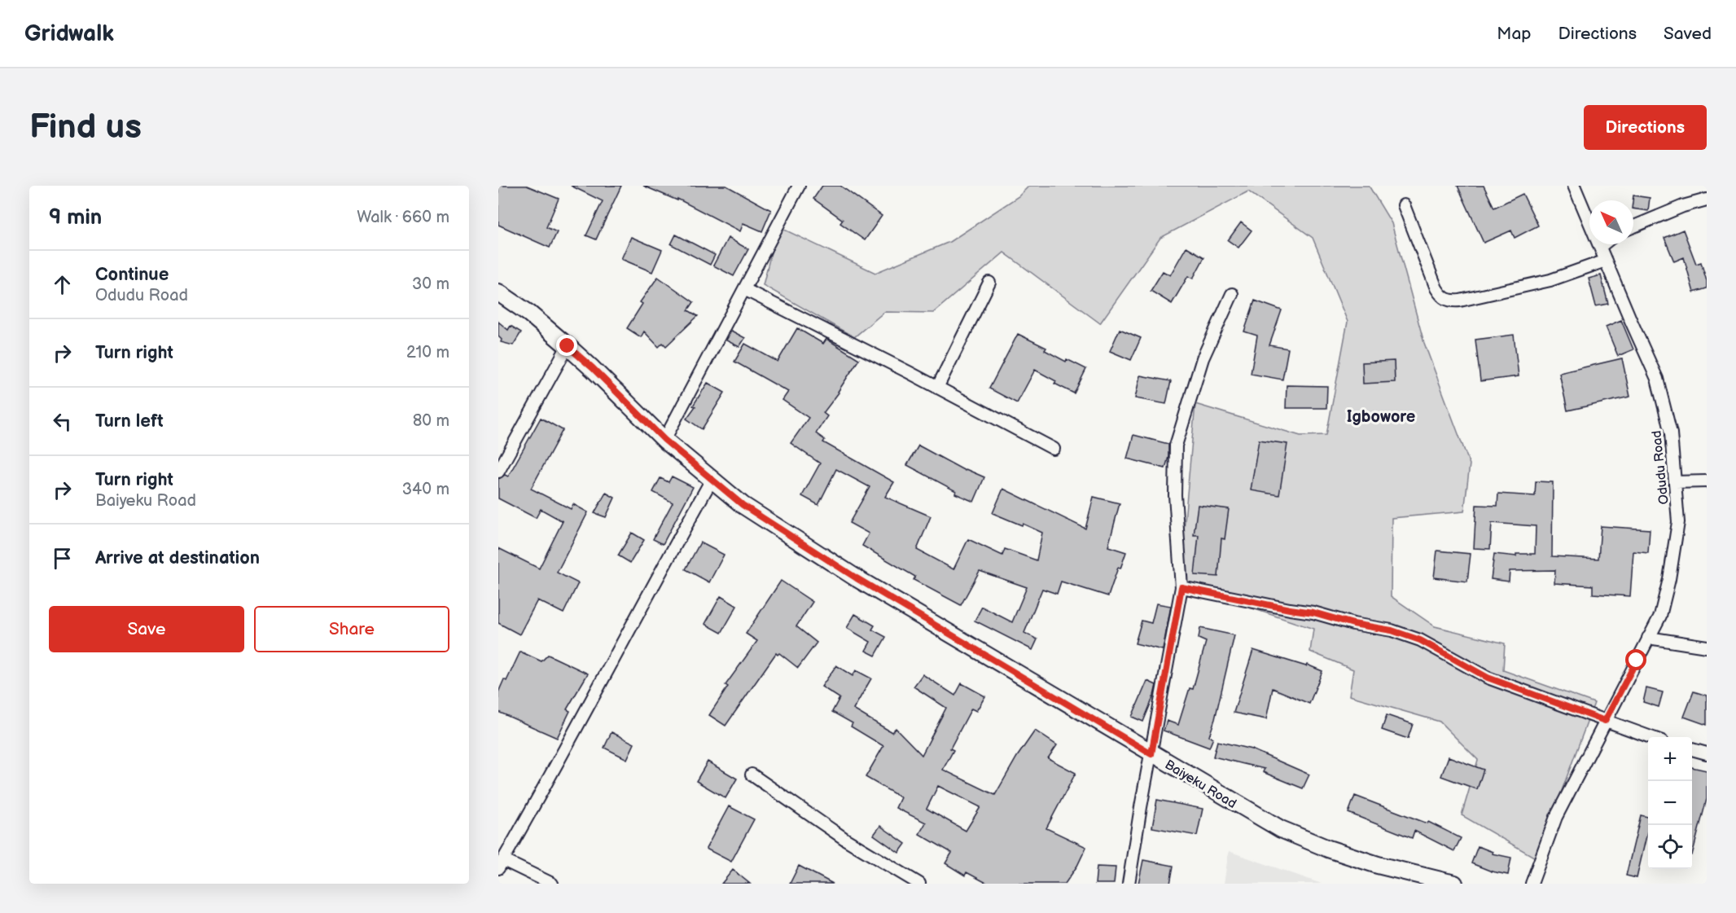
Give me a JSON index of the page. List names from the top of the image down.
{
  "streets": {
    "main road": ["Baiyeku Road"],
    "street": ["Odudu Road"]
  },
  "districts": ["Igbowore"],
  "north": "top left",
  "page": {
    "header": "Gridwalk",
    "nav": ["Map", "Directions", "Saved"],
    "buttons": [
      "Directions",
      ["Save", "Share"]
    ],
    "title": "Find us",
    "heading": ["9 min", "Walk · 660 m"],
    "list": [
      ["Continue", "Odudu Road", "30 m"],
      ["Turn right", "210 m"],
      ["Turn left", "80 m"],
      ["Turn right", "Baiyeku Road", "340 m"],
      "Arrive at destination"
    ],
    "map_buttons": ["+", "−"]
  }
}
